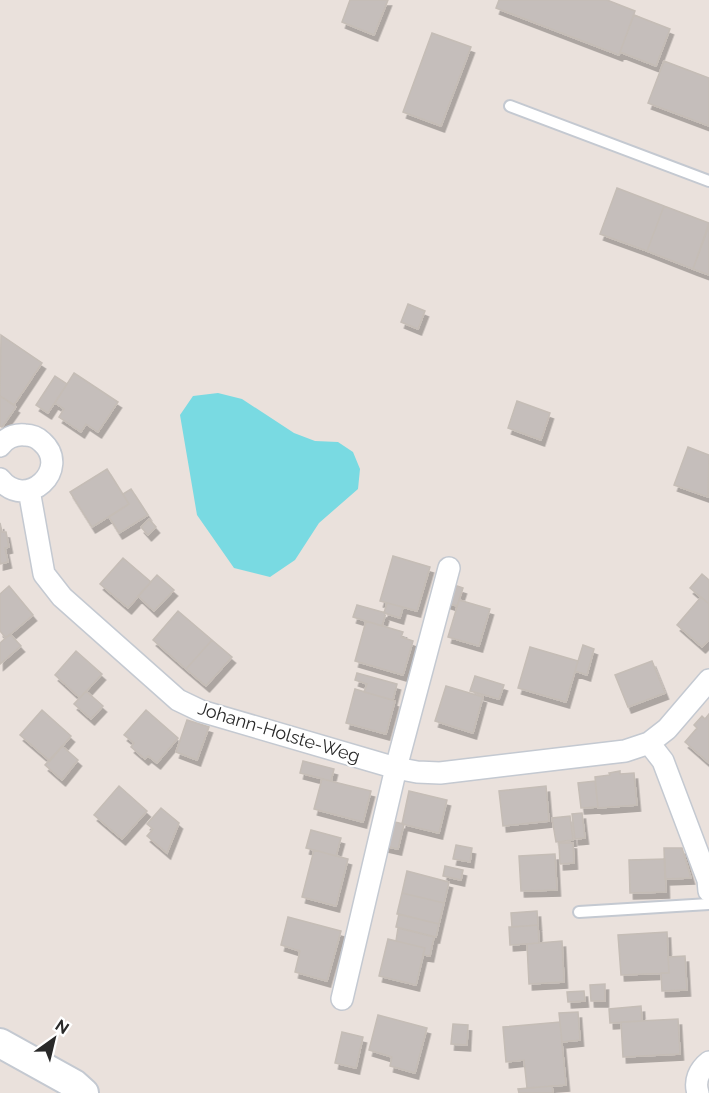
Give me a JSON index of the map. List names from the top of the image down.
{
  "streets": {
    "street": ["Johann-Holste-Weg"]
  },
  "north": "top right"
}
